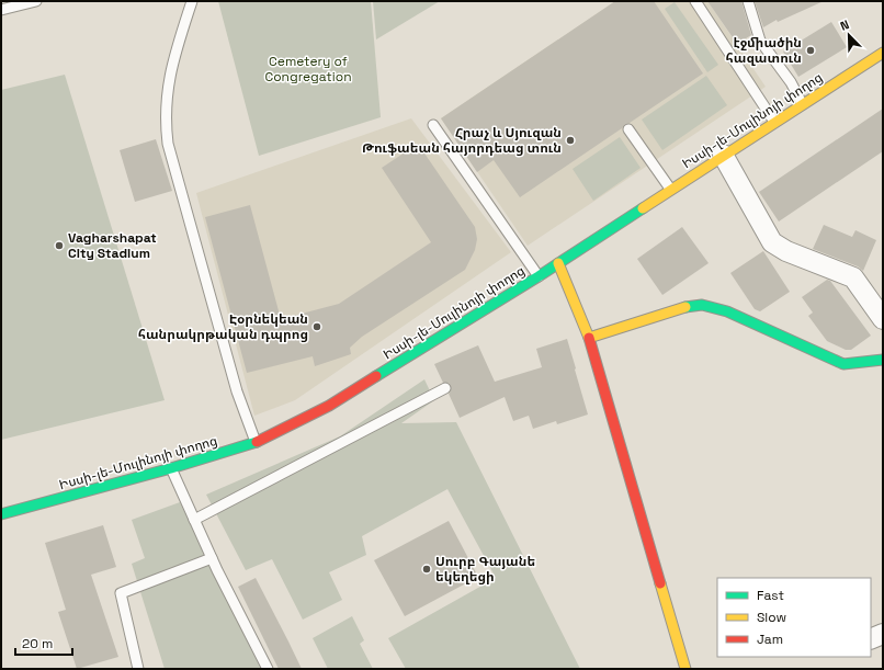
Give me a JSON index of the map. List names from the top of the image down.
{
  "streets": {
    "street": ["Իսսի-լե-Մուլինոյի փողոց"]
  },
  "parks": ["Cemetery of Congregation"],
  "places": [
    "էջմիածին հազատուն",
    "Հրաչ և Սյուզան Թուֆաեան հայորդեաց տուն",
    "Vagharshapat City Stadium",
    "Էօրնեկեան հանրակրթական դպրոց",
    "Սուրբ Գայանե եկեղեցի"
  ],
  "legend": ["Fast", "Slow", "Jam"],
  "scale_bar": "20 m",
  "north": "top left"
}
